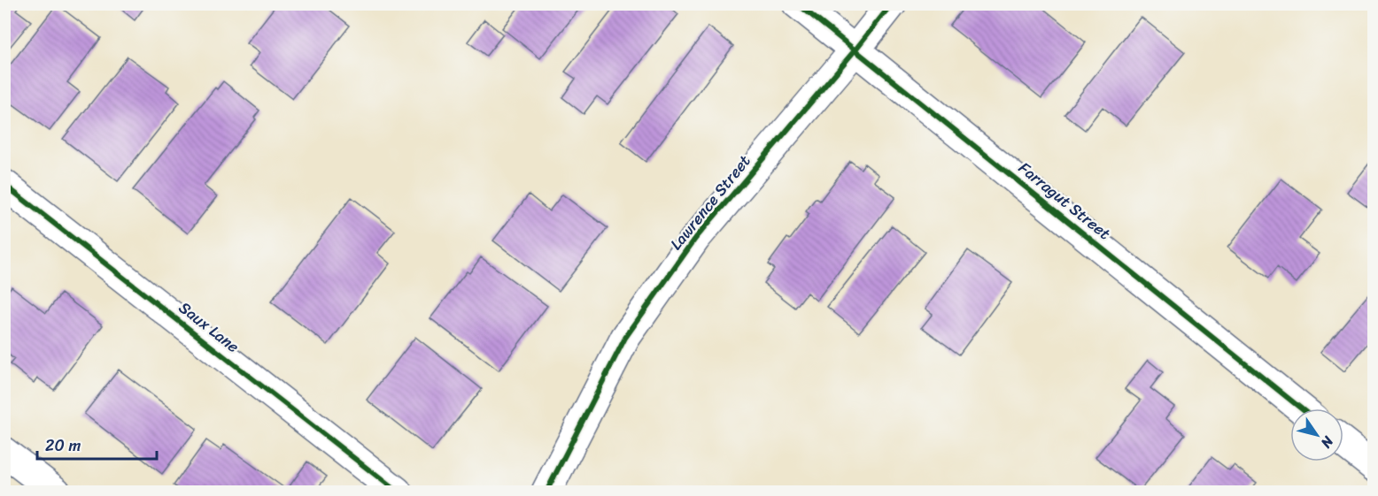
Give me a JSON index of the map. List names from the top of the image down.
{
  "streets": {
    "street": ["Farragut Street", "Lawrence Street", "Saux Lane"]
  },
  "crossings": [
    ["Farragut Street", "Lawrence Street"]
  ],
  "scale_bar": "20 m",
  "north": "bottom right"
}
